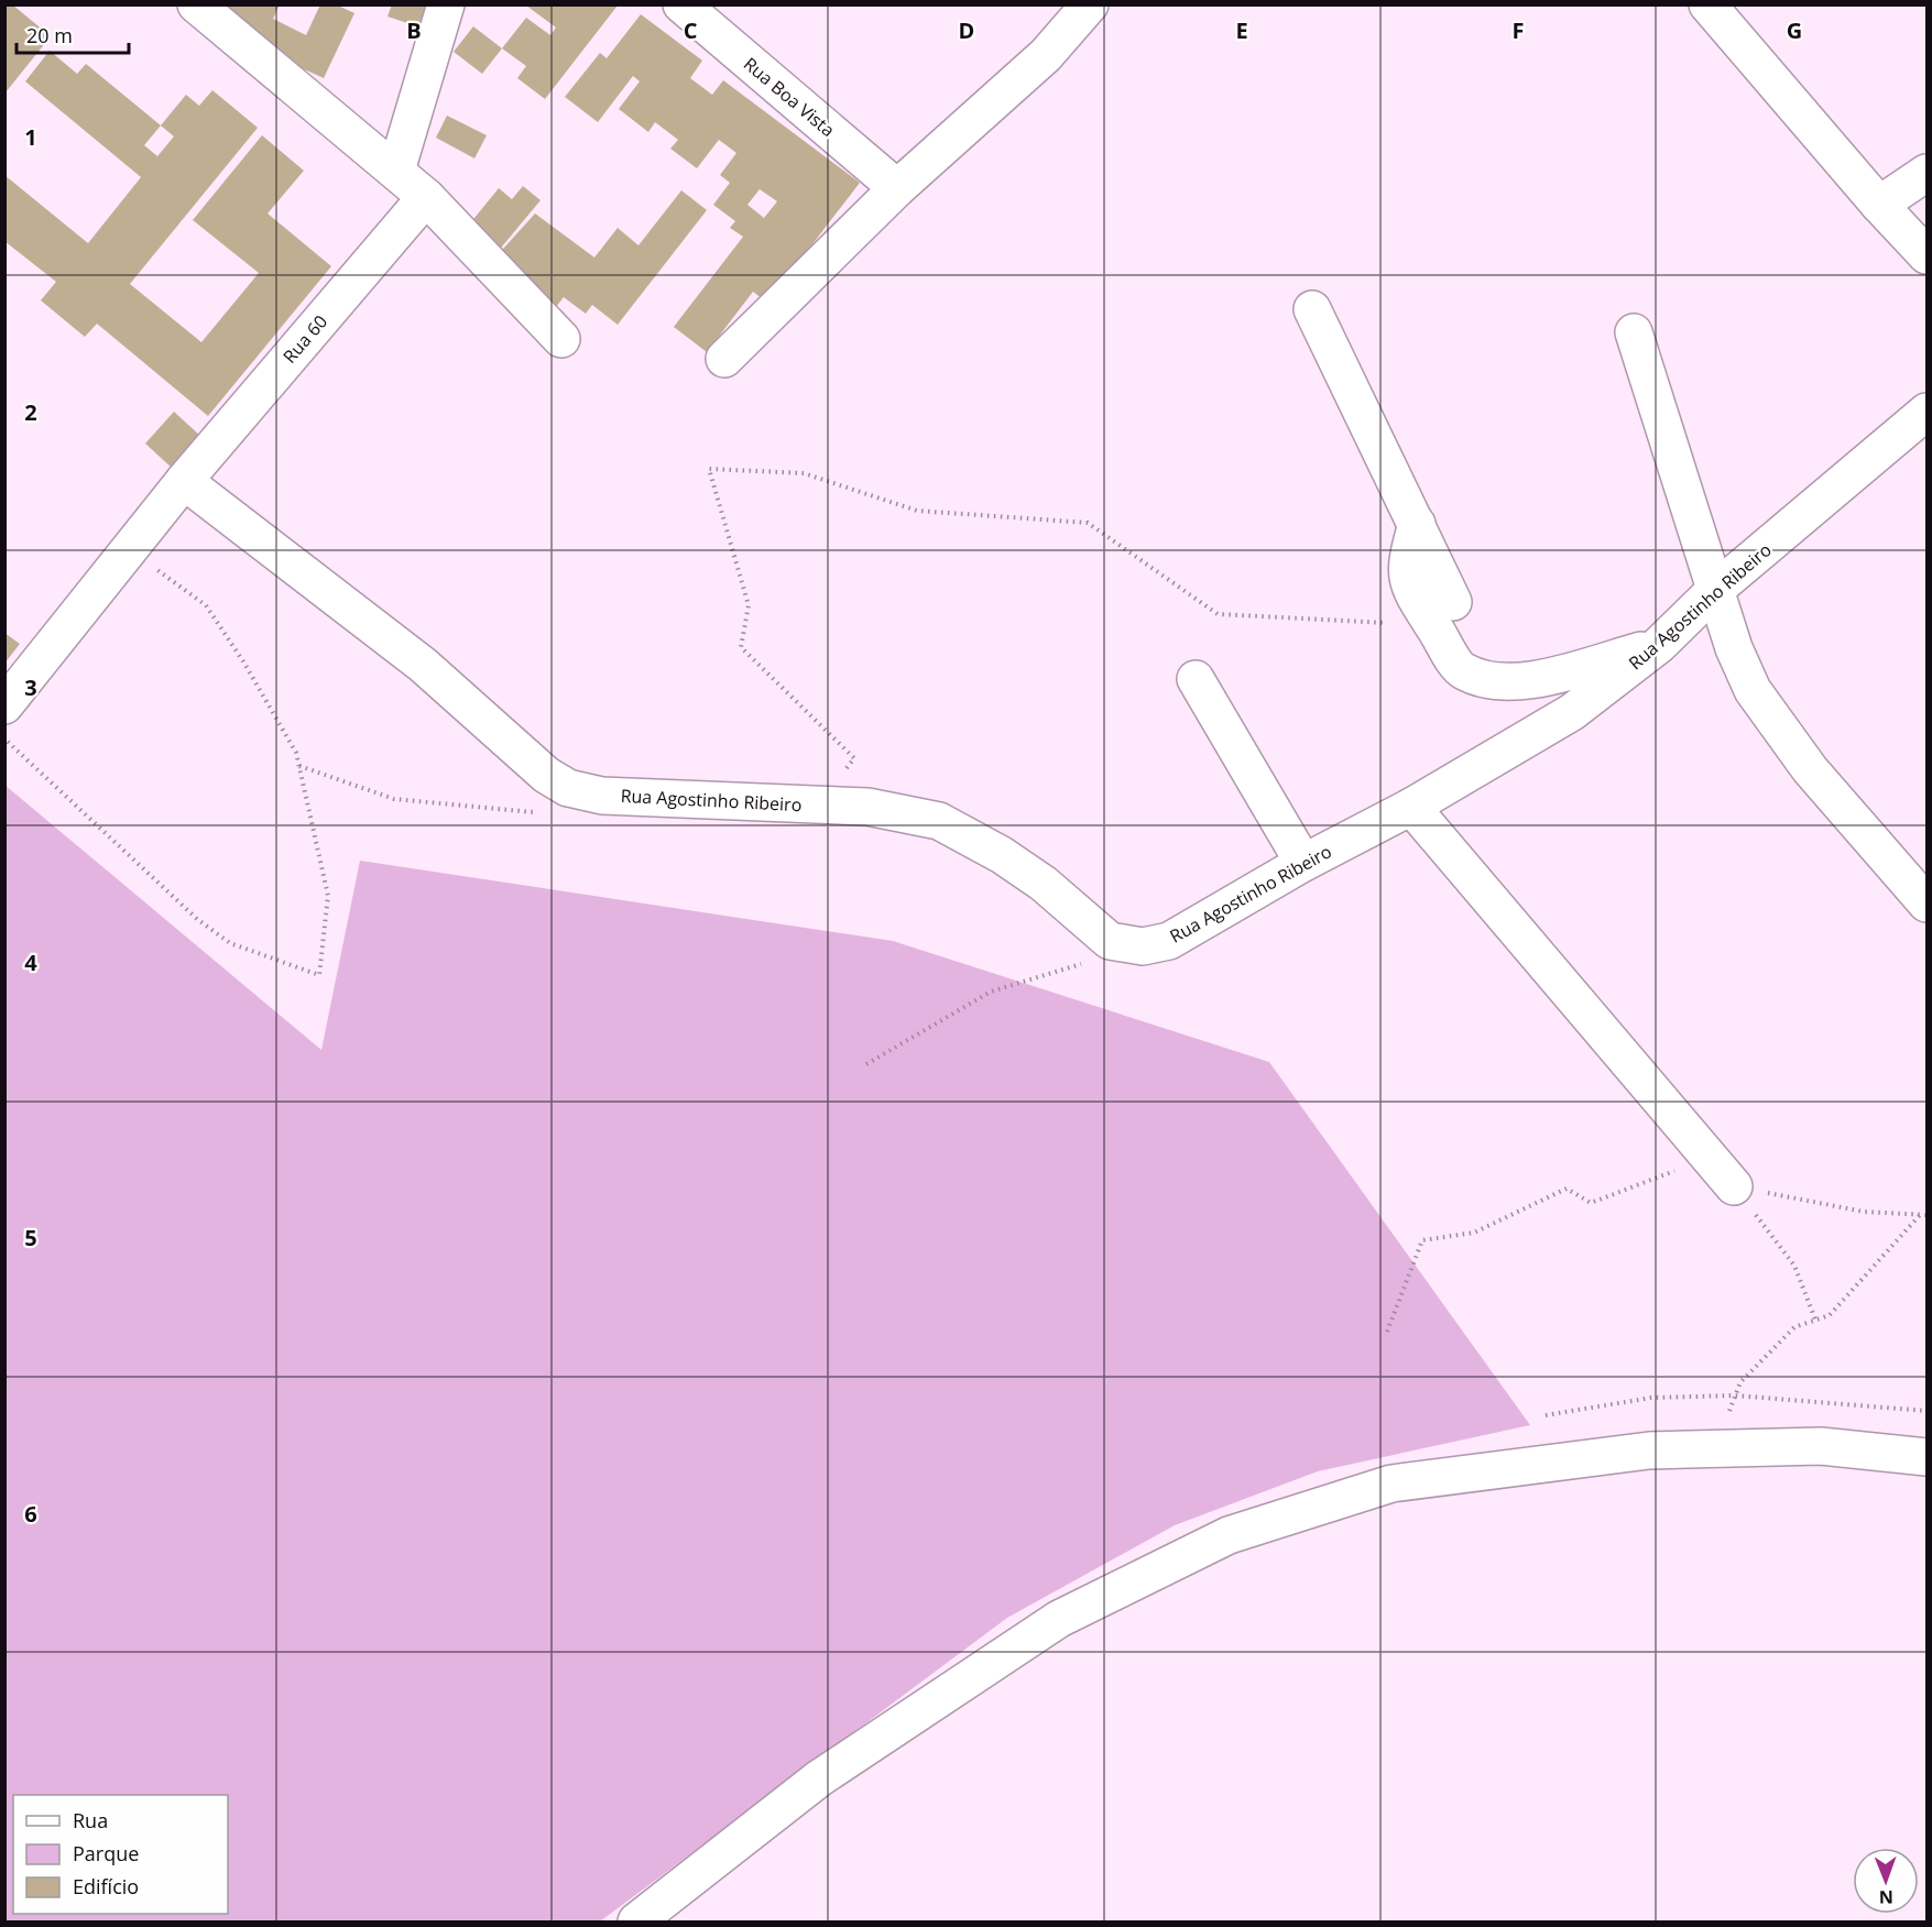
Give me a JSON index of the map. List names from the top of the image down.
{
  "streets": {
    "main road": ["Rua Boa Vista", "Rua 60", "Rua Agostinho Ribeiro"]
  },
  "crossings": [
    ["Rua 60", "Rua Agostinho Ribeiro"]
  ],
  "legend": ["Rua", "Parque", "Edifício"],
  "scale_bar": "20 m",
  "north": "bottom",
  "grid": {
    "columns": [
      "B",
      "C",
      "D",
      "E",
      "F",
      "G"
    ],
    "rows": [
      "1",
      "2",
      "3",
      "4",
      "5",
      "6"
    ]
  }
}
